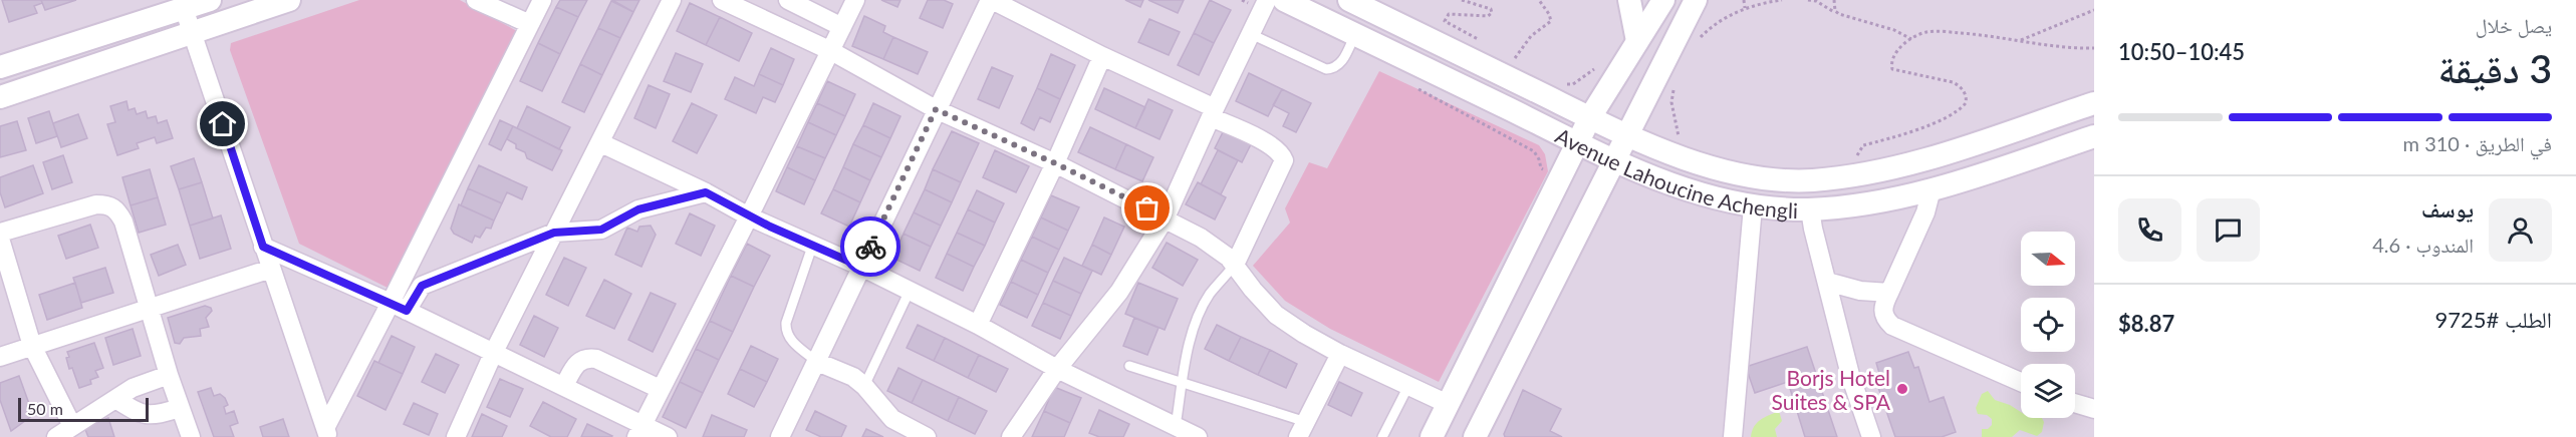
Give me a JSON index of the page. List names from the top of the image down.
{
  "streets": {
    "street": ["Avenue Lahoucine Achengli"]
  },
  "places": ["Borjs Hotel Suites & SPA"],
  "scale_bar": "50 m",
  "north": "right",
  "page": {
    "heading": ["3 دقيقة", "يصل خلال", "10:45–10:50"],
    "panel": [
      "يوسف",
      "المندوب · 4.6",
      "الطلب #9725",
      "$8.87"
    ],
    "bar": "في الطريق · 310 m",
    "scale": "50 m"
  }
}
